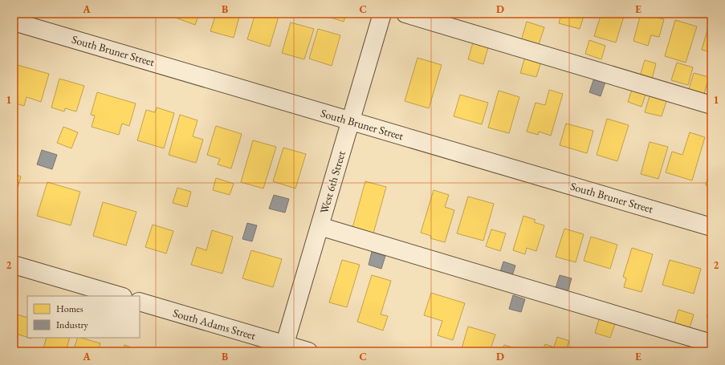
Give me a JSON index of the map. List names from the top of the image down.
{
  "streets": {
    "street": ["South Bruner Street", "West 6th Street", "South Adams Street"]
  },
  "crossings": [
    ["South Bruner Street", "West 6th Street"],
    ["West 6th Street", "South Adams Street"]
  ],
  "legend": ["Homes", "Industry"],
  "grid": {
    "columns": [
      "A",
      "B",
      "C",
      "D",
      "E"
    ],
    "rows": ["1", "2"]
  }
}
